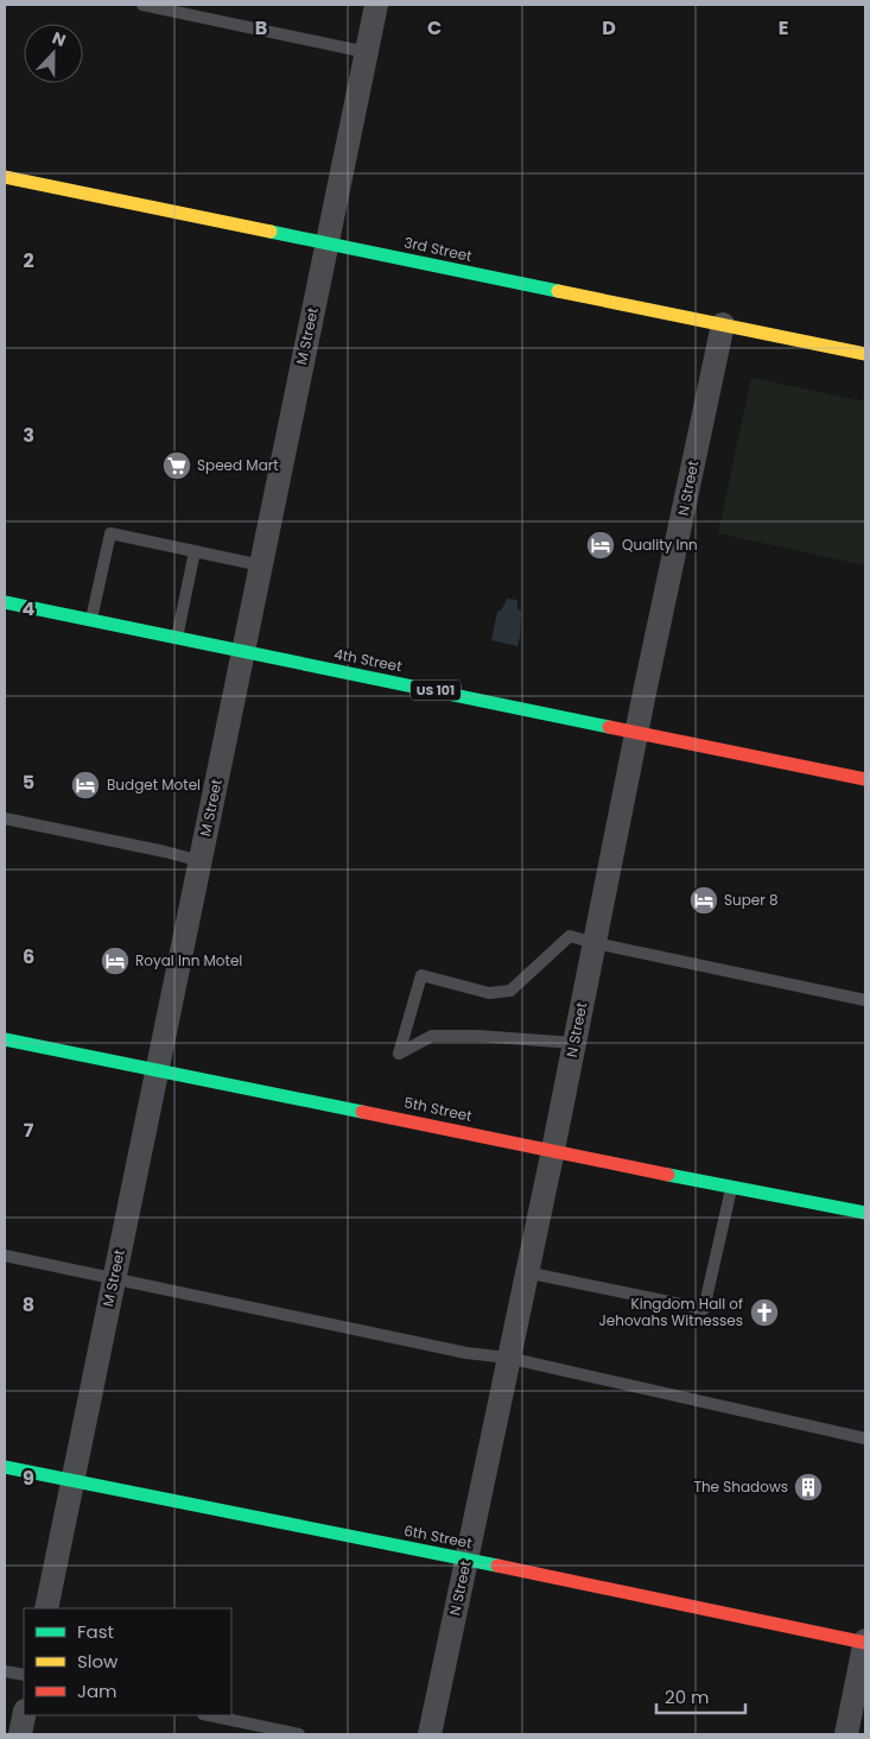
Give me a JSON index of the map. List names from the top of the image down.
{
  "streets": {
    "main road": [
      "3rd Street",
      "4th Street",
      "US 101",
      "5th Street",
      "6th Street"
    ],
    "street": ["M Street", "N Street"]
  },
  "crossings": [
    ["3rd Street", "M Street"],
    ["3rd Street", "N Street"],
    ["M Street", "4th Street"],
    ["M Street", "5th Street"],
    ["M Street", "6th Street"],
    ["N Street", "4th Street"],
    ["N Street", "5th Street"],
    ["N Street", "6th Street"]
  ],
  "places": {
    "supermarket": ["Speed Mart"],
    "hotel": [
      "Quality Inn",
      "Budget Motel",
      "Super 8",
      "Royal Inn Motel"
    ],
    "church": ["Kingdom Hall of Jehovahs Witnesses"],
    "building": ["The Shadows"]
  },
  "legend": ["Fast", "Slow", "Jam"],
  "scale_bar": "20 m",
  "north": "top",
  "grid": {
    "columns": [
      "B",
      "C",
      "D",
      "E"
    ],
    "rows": [
      "2",
      "3",
      "4",
      "5",
      "6",
      "7",
      "8",
      "9"
    ]
  }
}
